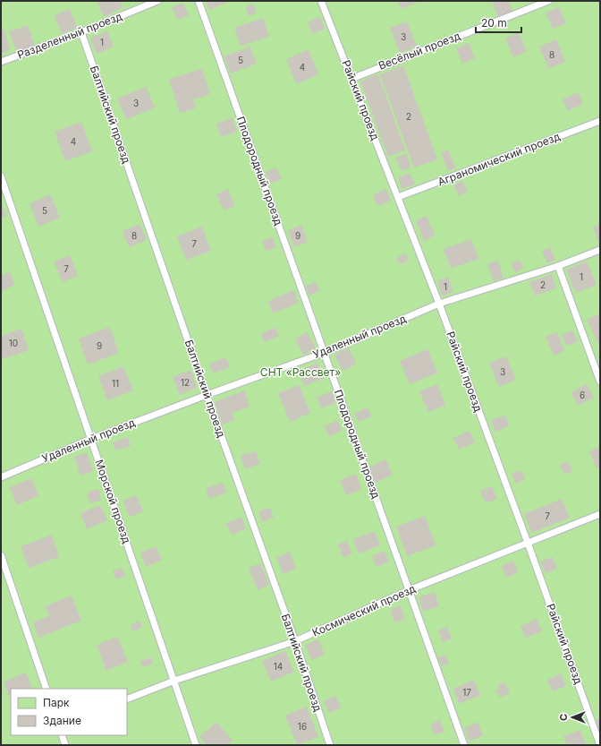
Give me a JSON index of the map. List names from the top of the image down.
{
  "streets": {
    "lane": [
      "Разделенный проезд",
      "Весёлый проезд",
      "Райский проезд",
      "Балтийский проезд",
      "Аграномический проезд",
      "Плодородный проезд",
      "Удаленный проезд",
      "Морской проезд",
      "Космический проезд"
    ]
  },
  "crossings": [
    ["Разделенный проезд", "Балтийский проезд"],
    ["Весёлый проезд", "Райский проезд"],
    ["Райский проезд", "Аграномический проезд"],
    ["Райский проезд", "Удаленный проезд"],
    ["Райский проезд", "Космический проезд"],
    ["Балтийский проезд", "Удаленный проезд"],
    ["Балтийский проезд", "Космический проезд"],
    ["Плодородный проезд", "Удаленный проезд"],
    ["Плодородный проезд", "Космический проезд"],
    ["Удаленный проезд", "Морской проезд"],
    ["Морской проезд", "Космический проезд"]
  ],
  "parks": ["СНТ «Рассвет»"],
  "house_numbers": [
    "3",
    "1",
    "8",
    "5",
    "4",
    "3",
    "2",
    "4",
    "5",
    "8",
    "9",
    "7",
    "7",
    "1",
    "2",
    "1",
    "10",
    "9",
    "3",
    "12",
    "11",
    "6",
    "7",
    "14",
    "17",
    "16"
  ],
  "legend": ["Парк", "Здание"],
  "scale_bar": "20 m",
  "north": "left"
}
